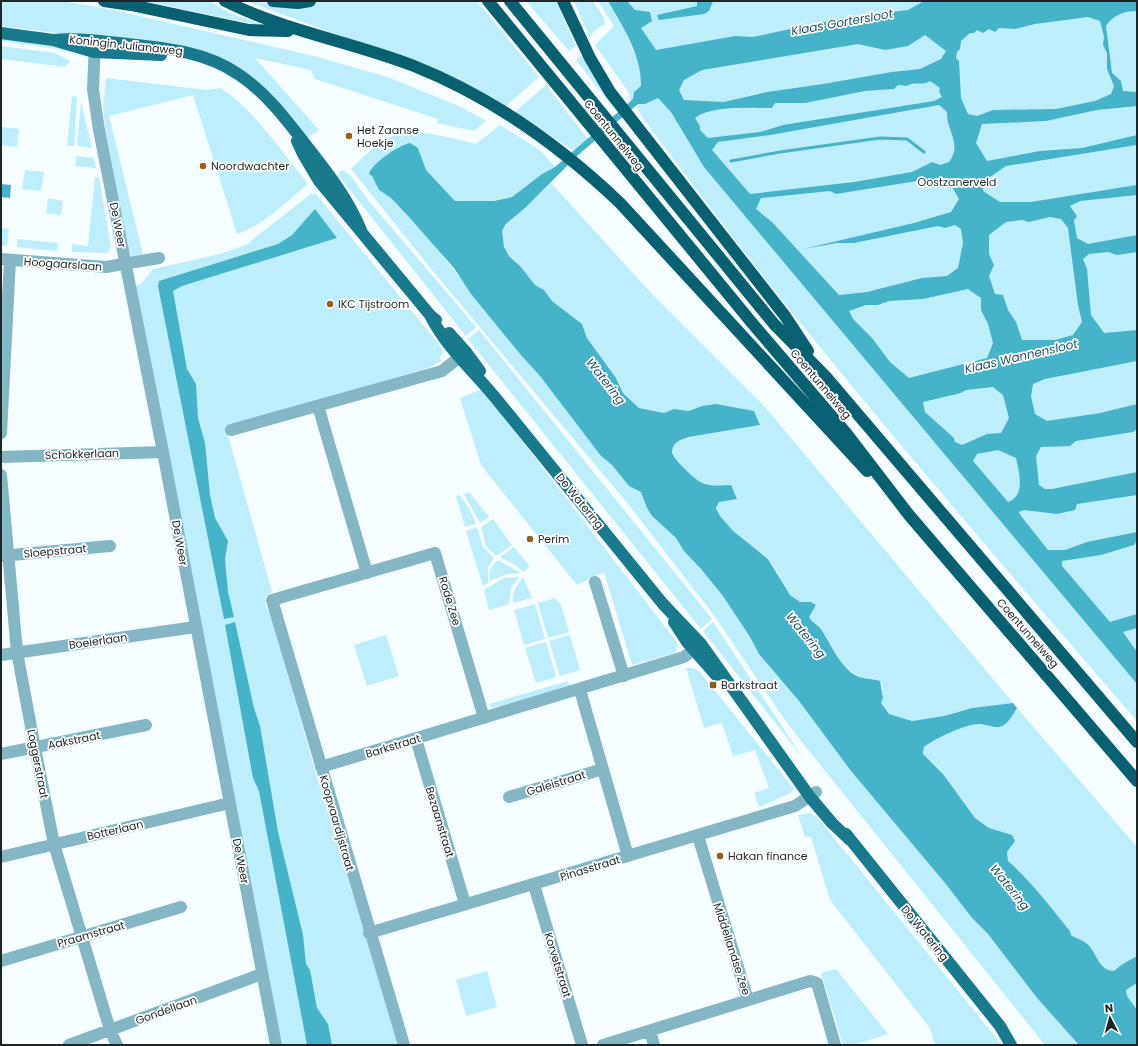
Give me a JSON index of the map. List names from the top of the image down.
{
  "streets": {
    "highway": ["Coentunnelweg"],
    "main road": ["Koningin Julianaweg", "De Watering"],
    "street": [
      "De Weer",
      "Hoogaarslaan",
      "Schokkerlaan",
      "Sloepstraat",
      "Rode Zee",
      "Boeierlaan",
      "Aakstraat",
      "Barkstraat",
      "Loggerstraat",
      "Galeistraat",
      "Bezaanstraat",
      "Koopvaardijstraat",
      "Botterlaan",
      "Pinasstraat",
      "Praamstraat",
      "Middellandse Zee",
      "Korvetstraat",
      "Gondellaan"
    ]
  },
  "crossings": [
    ["Koningin Julianaweg", "De Weer"],
    ["Koningin Julianaweg", "De Watering"],
    ["De Weer", "Hoogaarslaan"],
    ["De Weer", "Schokkerlaan"],
    ["De Weer", "Boeierlaan"],
    ["De Weer", "Botterlaan"],
    ["De Weer", "Gondellaan"],
    ["De Watering", "Barkstraat"],
    ["De Watering", "Pinasstraat"],
    ["Sloepstraat", "Loggerstraat"],
    ["Rode Zee", "Barkstraat"],
    ["Rode Zee", "Koopvaardijstraat"],
    ["Boeierlaan", "Loggerstraat"],
    ["Aakstraat", "Loggerstraat"],
    ["Barkstraat", "Bezaanstraat"],
    ["Barkstraat", "Koopvaardijstraat"],
    ["Loggerstraat", "Botterlaan"],
    ["Loggerstraat", "Praamstraat"],
    ["Loggerstraat", "Gondellaan"],
    ["Bezaanstraat", "Pinasstraat"],
    ["Koopvaardijstraat", "Pinasstraat"],
    ["Pinasstraat", "Middellandse Zee"],
    ["Pinasstraat", "Korvetstraat"]
  ],
  "water": ["Klaas Gortersloot", "Klaas Wannensloot", "Watering"],
  "parks": ["Oostzanerveld"],
  "places": {
    "other": [
      "Het Zaanse Hoekje",
      "Noordwachter",
      "IKC Tijstroom",
      "Perim",
      "Hakan finance"
    ],
    "transit": ["Barkstraat"]
  },
  "north": "top"
}
